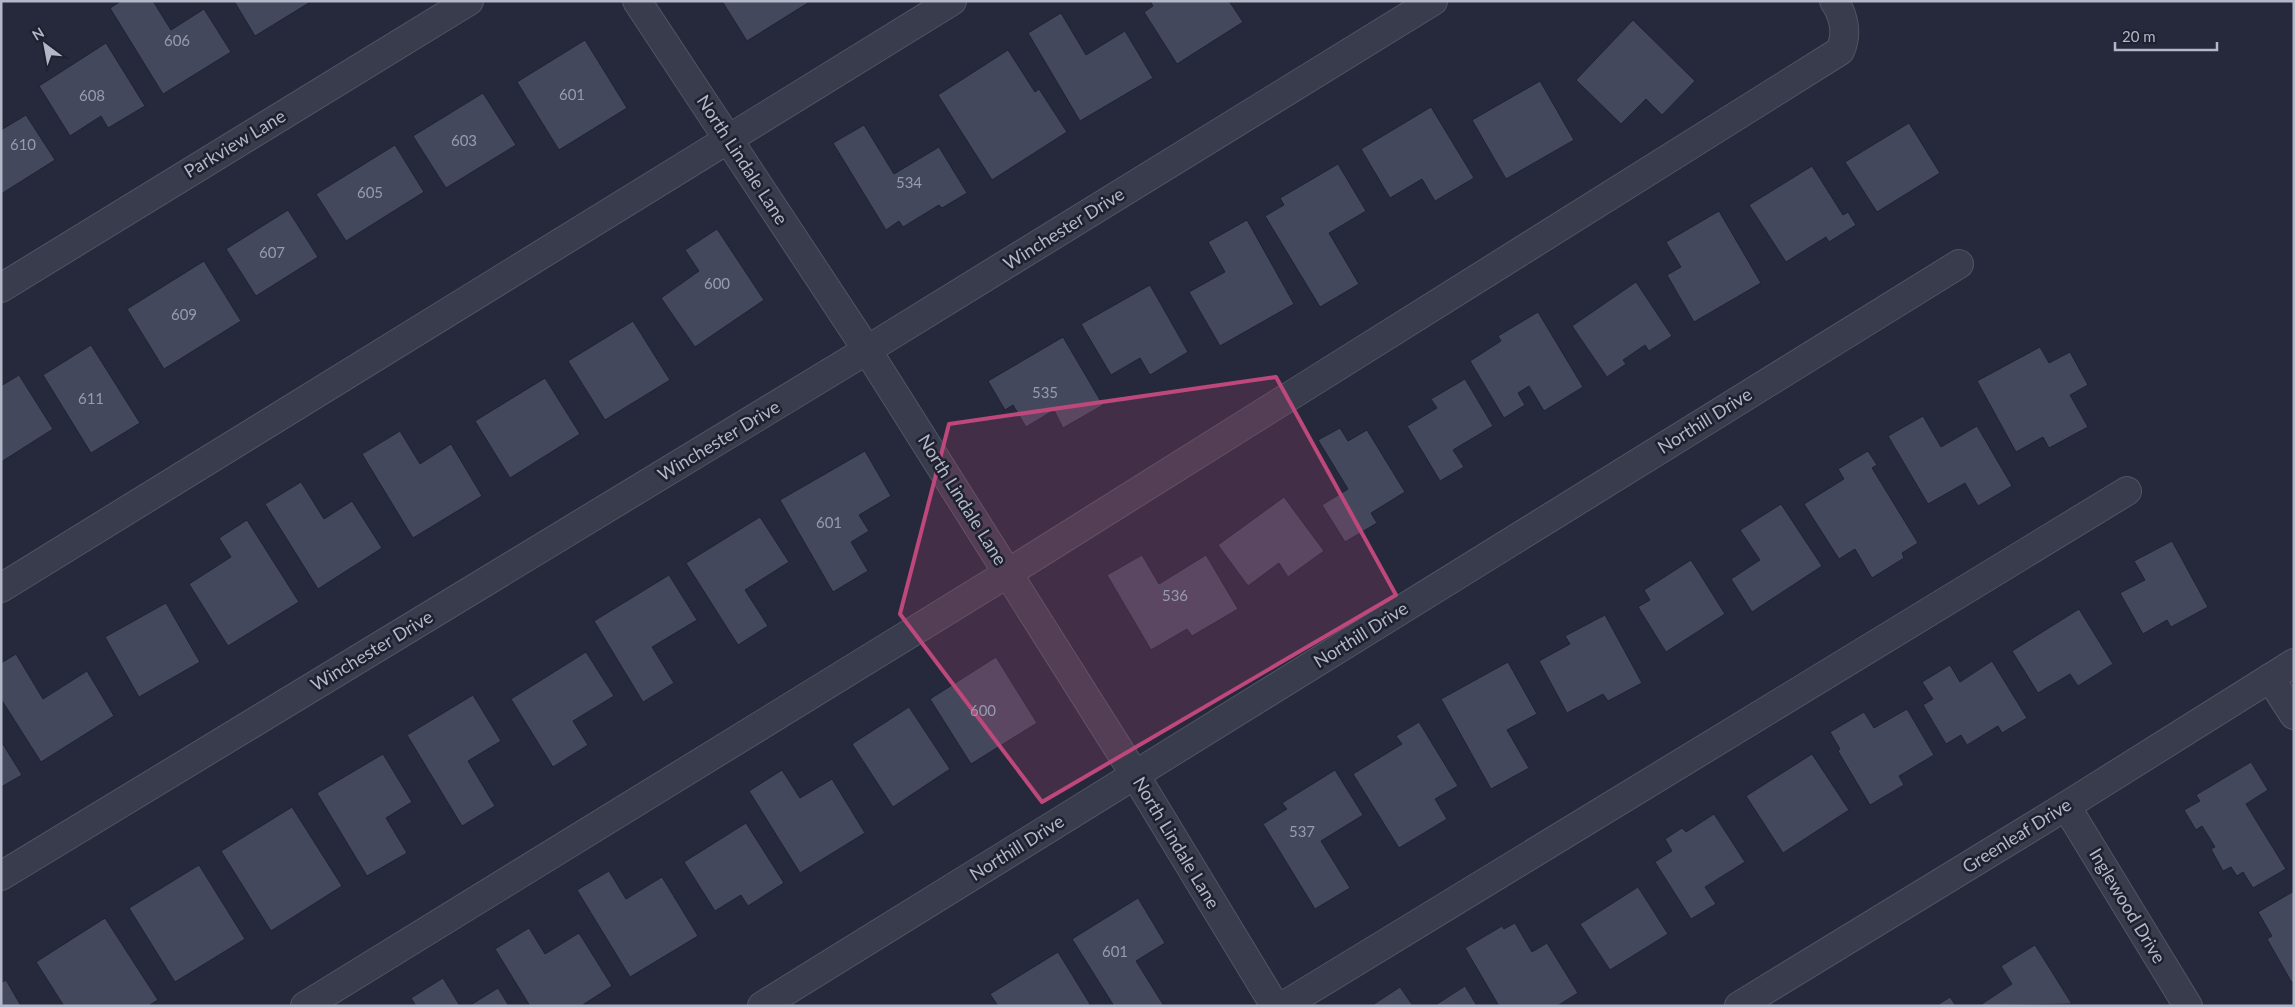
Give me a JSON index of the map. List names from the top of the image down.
{
  "streets": {
    "street": [
      "Parkview Lane",
      "North Lindale Lane",
      "Winchester Drive",
      "Northill Drive",
      "Greenleaf Drive",
      "Inglewood Drive"
    ]
  },
  "crossings": [
    ["North Lindale Lane", "Winchester Drive"],
    ["North Lindale Lane", "Northill Drive"],
    ["Greenleaf Drive", "Inglewood Drive"]
  ],
  "house_numbers": [
    "606",
    "601",
    "608",
    "603",
    "610",
    "534",
    "605",
    "607",
    "600",
    "609",
    "535",
    "611",
    "601",
    "536",
    "600",
    "537",
    "601"
  ],
  "scale_bar": "20 m",
  "north": "top left"
}
